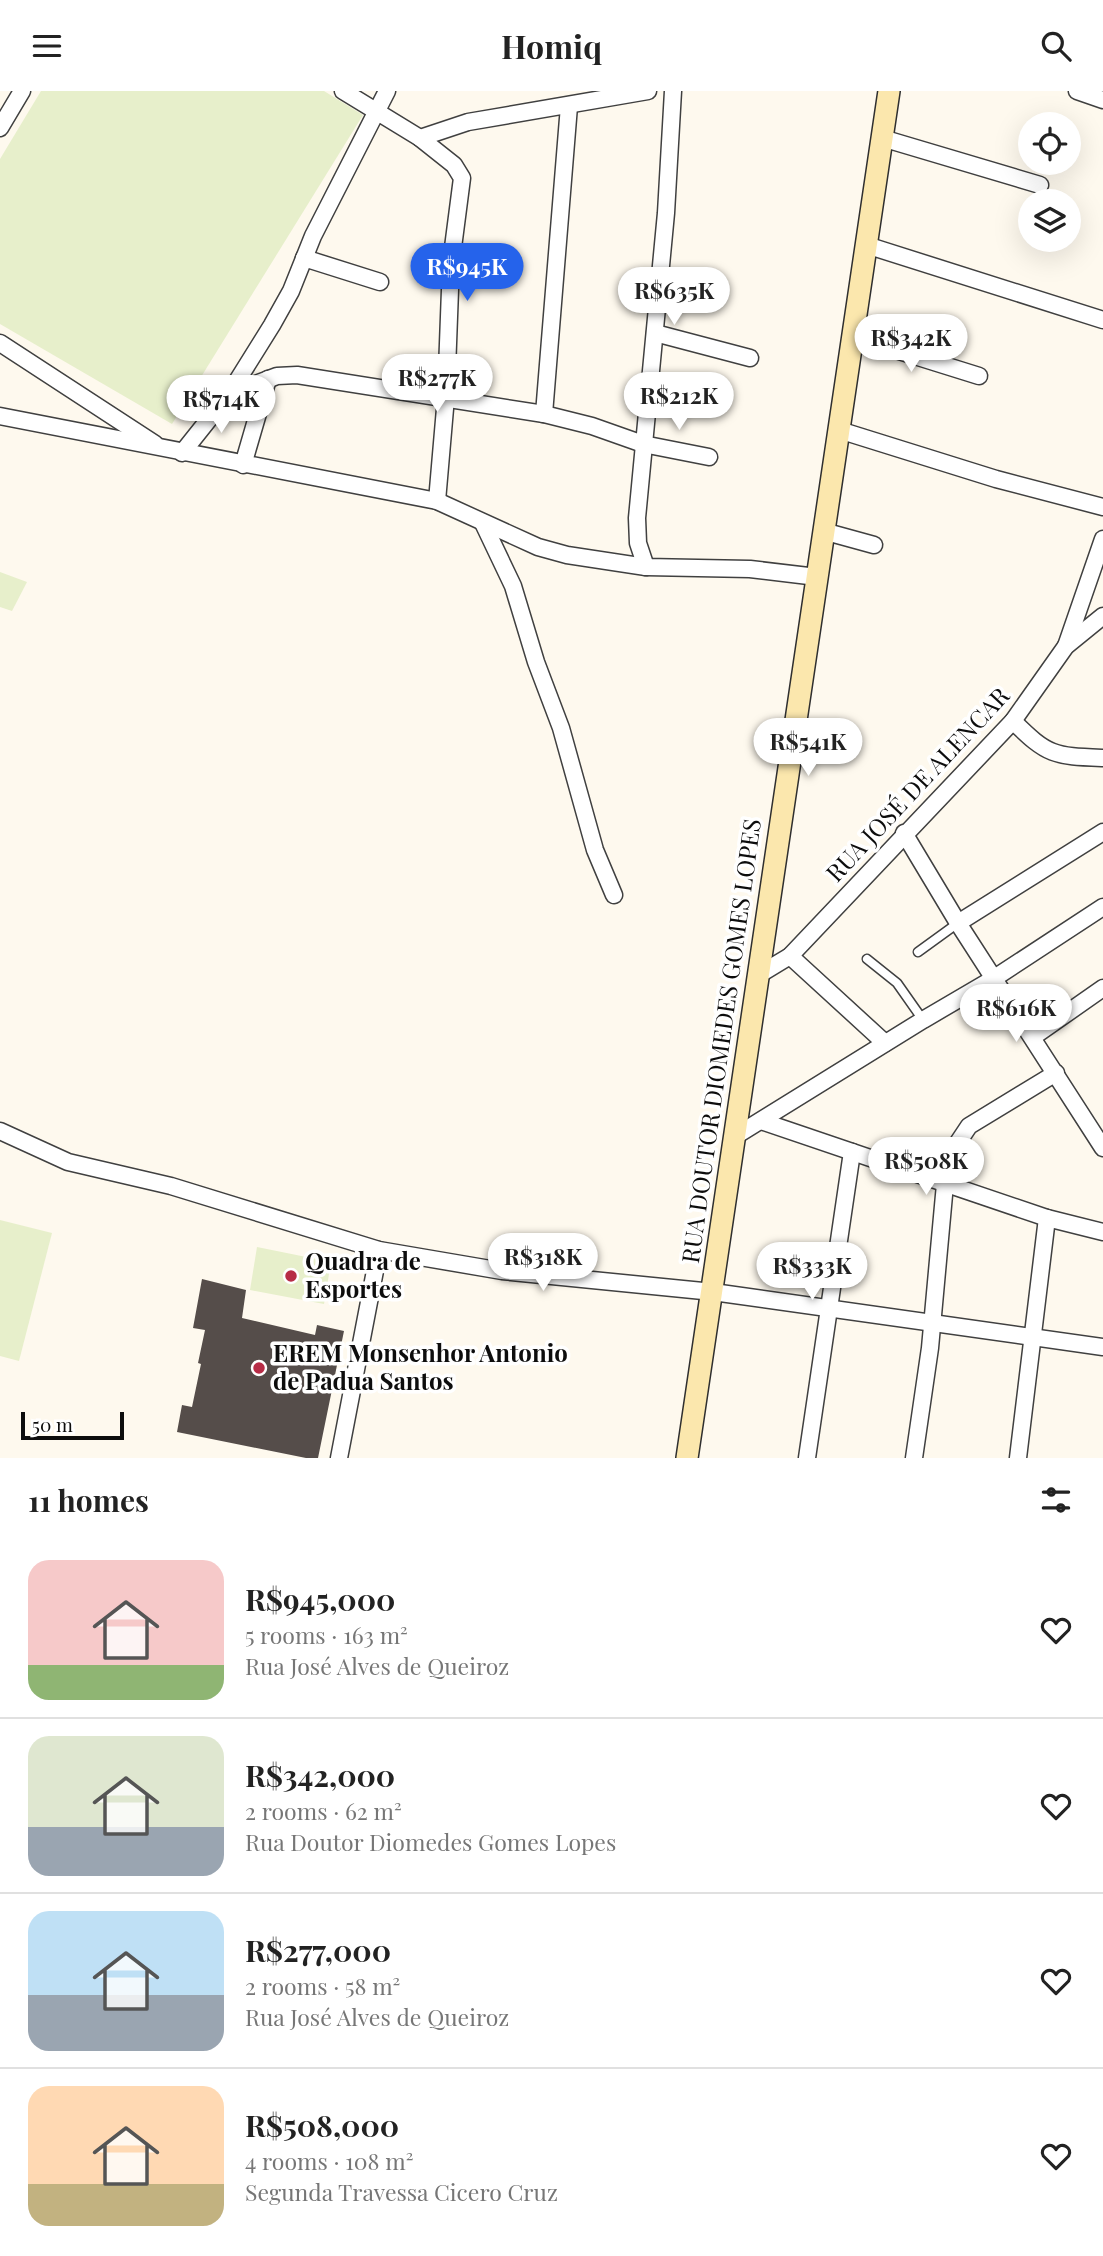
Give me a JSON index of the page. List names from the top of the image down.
{
  "streets": {
    "street": ["RUA JOSÉ DE ALENCAR", "RUA DOUTOR DIOMEDES GOMES LOPES"]
  },
  "crossings": [
    ["RUA JOSÉ DE ALENCAR", "RUA DOUTOR DIOMEDES GOMES LOPES"]
  ],
  "places": ["Quadra de Esportes", "EREM Monsenhor Antonio de Padua Santos"],
  "scale_bar": "50 m",
  "page": {
    "header": "Homiq",
    "price": [
      "R$945K",
      "R$635K",
      "R$342K",
      "R$277K",
      "R$212K",
      "R$714K",
      "R$541K",
      "R$616K",
      "R$508K",
      "R$318K",
      "R$333K"
    ],
    "scale": "50 m",
    "heading": "11 homes",
    "list": [
      {
        "name": "R$945,000",
        "note": "5 rooms · 163 m² · Rua José Alves de Queiroz"
      },
      {
        "name": "R$342,000",
        "note": "2 rooms · 62 m² · Rua Doutor Diomedes Gomes Lopes"
      },
      {
        "name": "R$277,000",
        "note": "2 rooms · 58 m² · Rua José Alves de Queiroz"
      },
      {
        "name": "R$508,000",
        "note": "4 rooms · 108 m² · Segunda Travessa Cicero Cruz"
      }
    ]
  }
}
